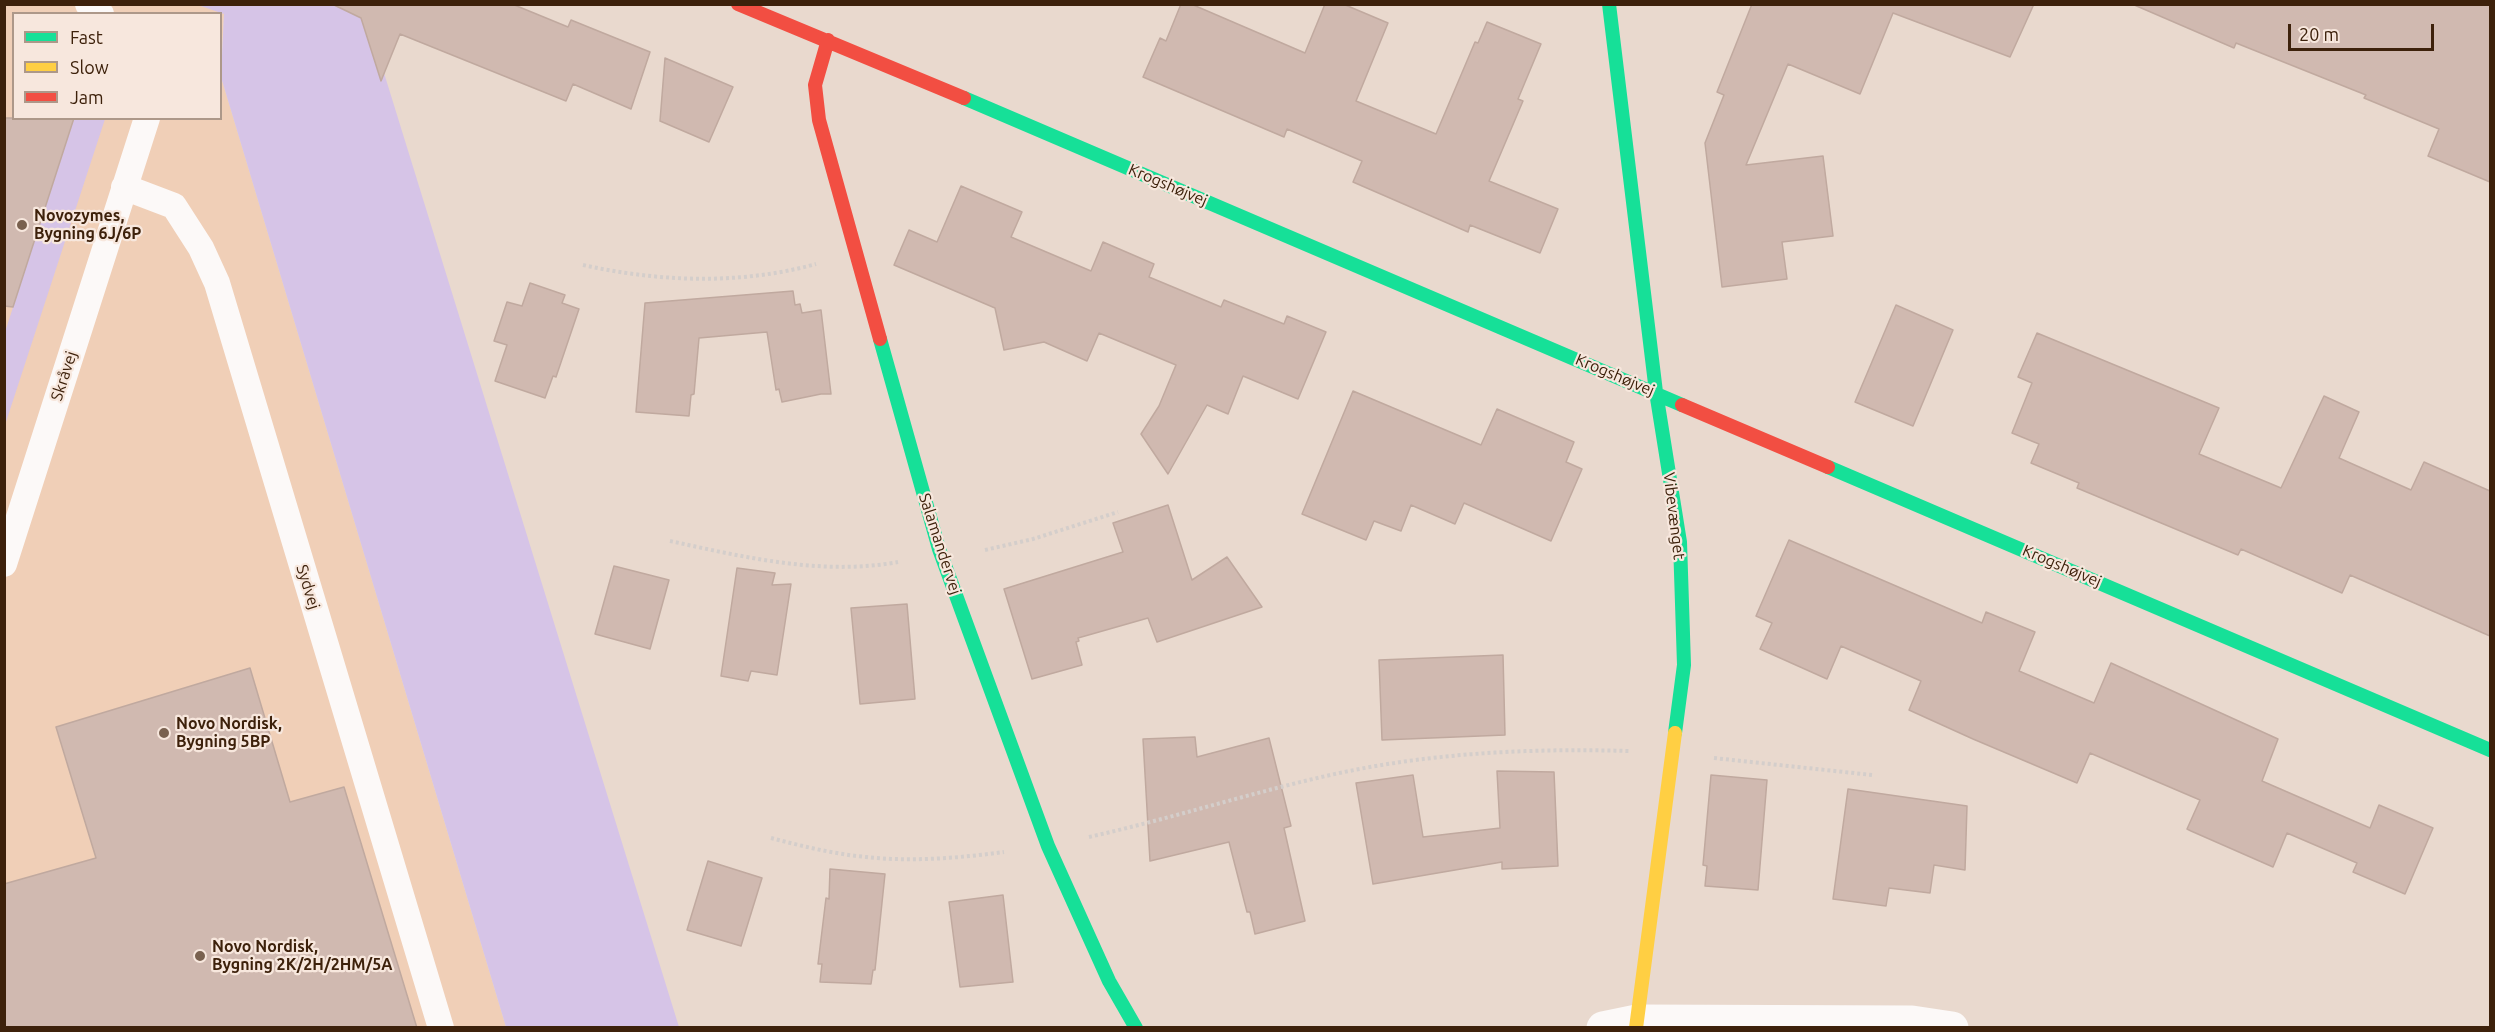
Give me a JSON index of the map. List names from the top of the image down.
{
  "streets": {
    "street": ["Krogshøjvej", "Vibevænget", "Salamandervej"],
    "lane": ["Skråvej", "Sydvej"]
  },
  "crossings": [
    ["Krogshøjvej", "Vibevænget"],
    ["Krogshøjvej", "Salamandervej"],
    ["Skråvej", "Sydvej"]
  ],
  "places": ["Novozymes, Bygning 6J/6P", "Novo Nordisk, Bygning 5BP", "Novo Nordisk, Bygning 2K/2H/2HM/5A"],
  "legend": ["Fast", "Slow", "Jam"],
  "scale_bar": "20 m"
}
